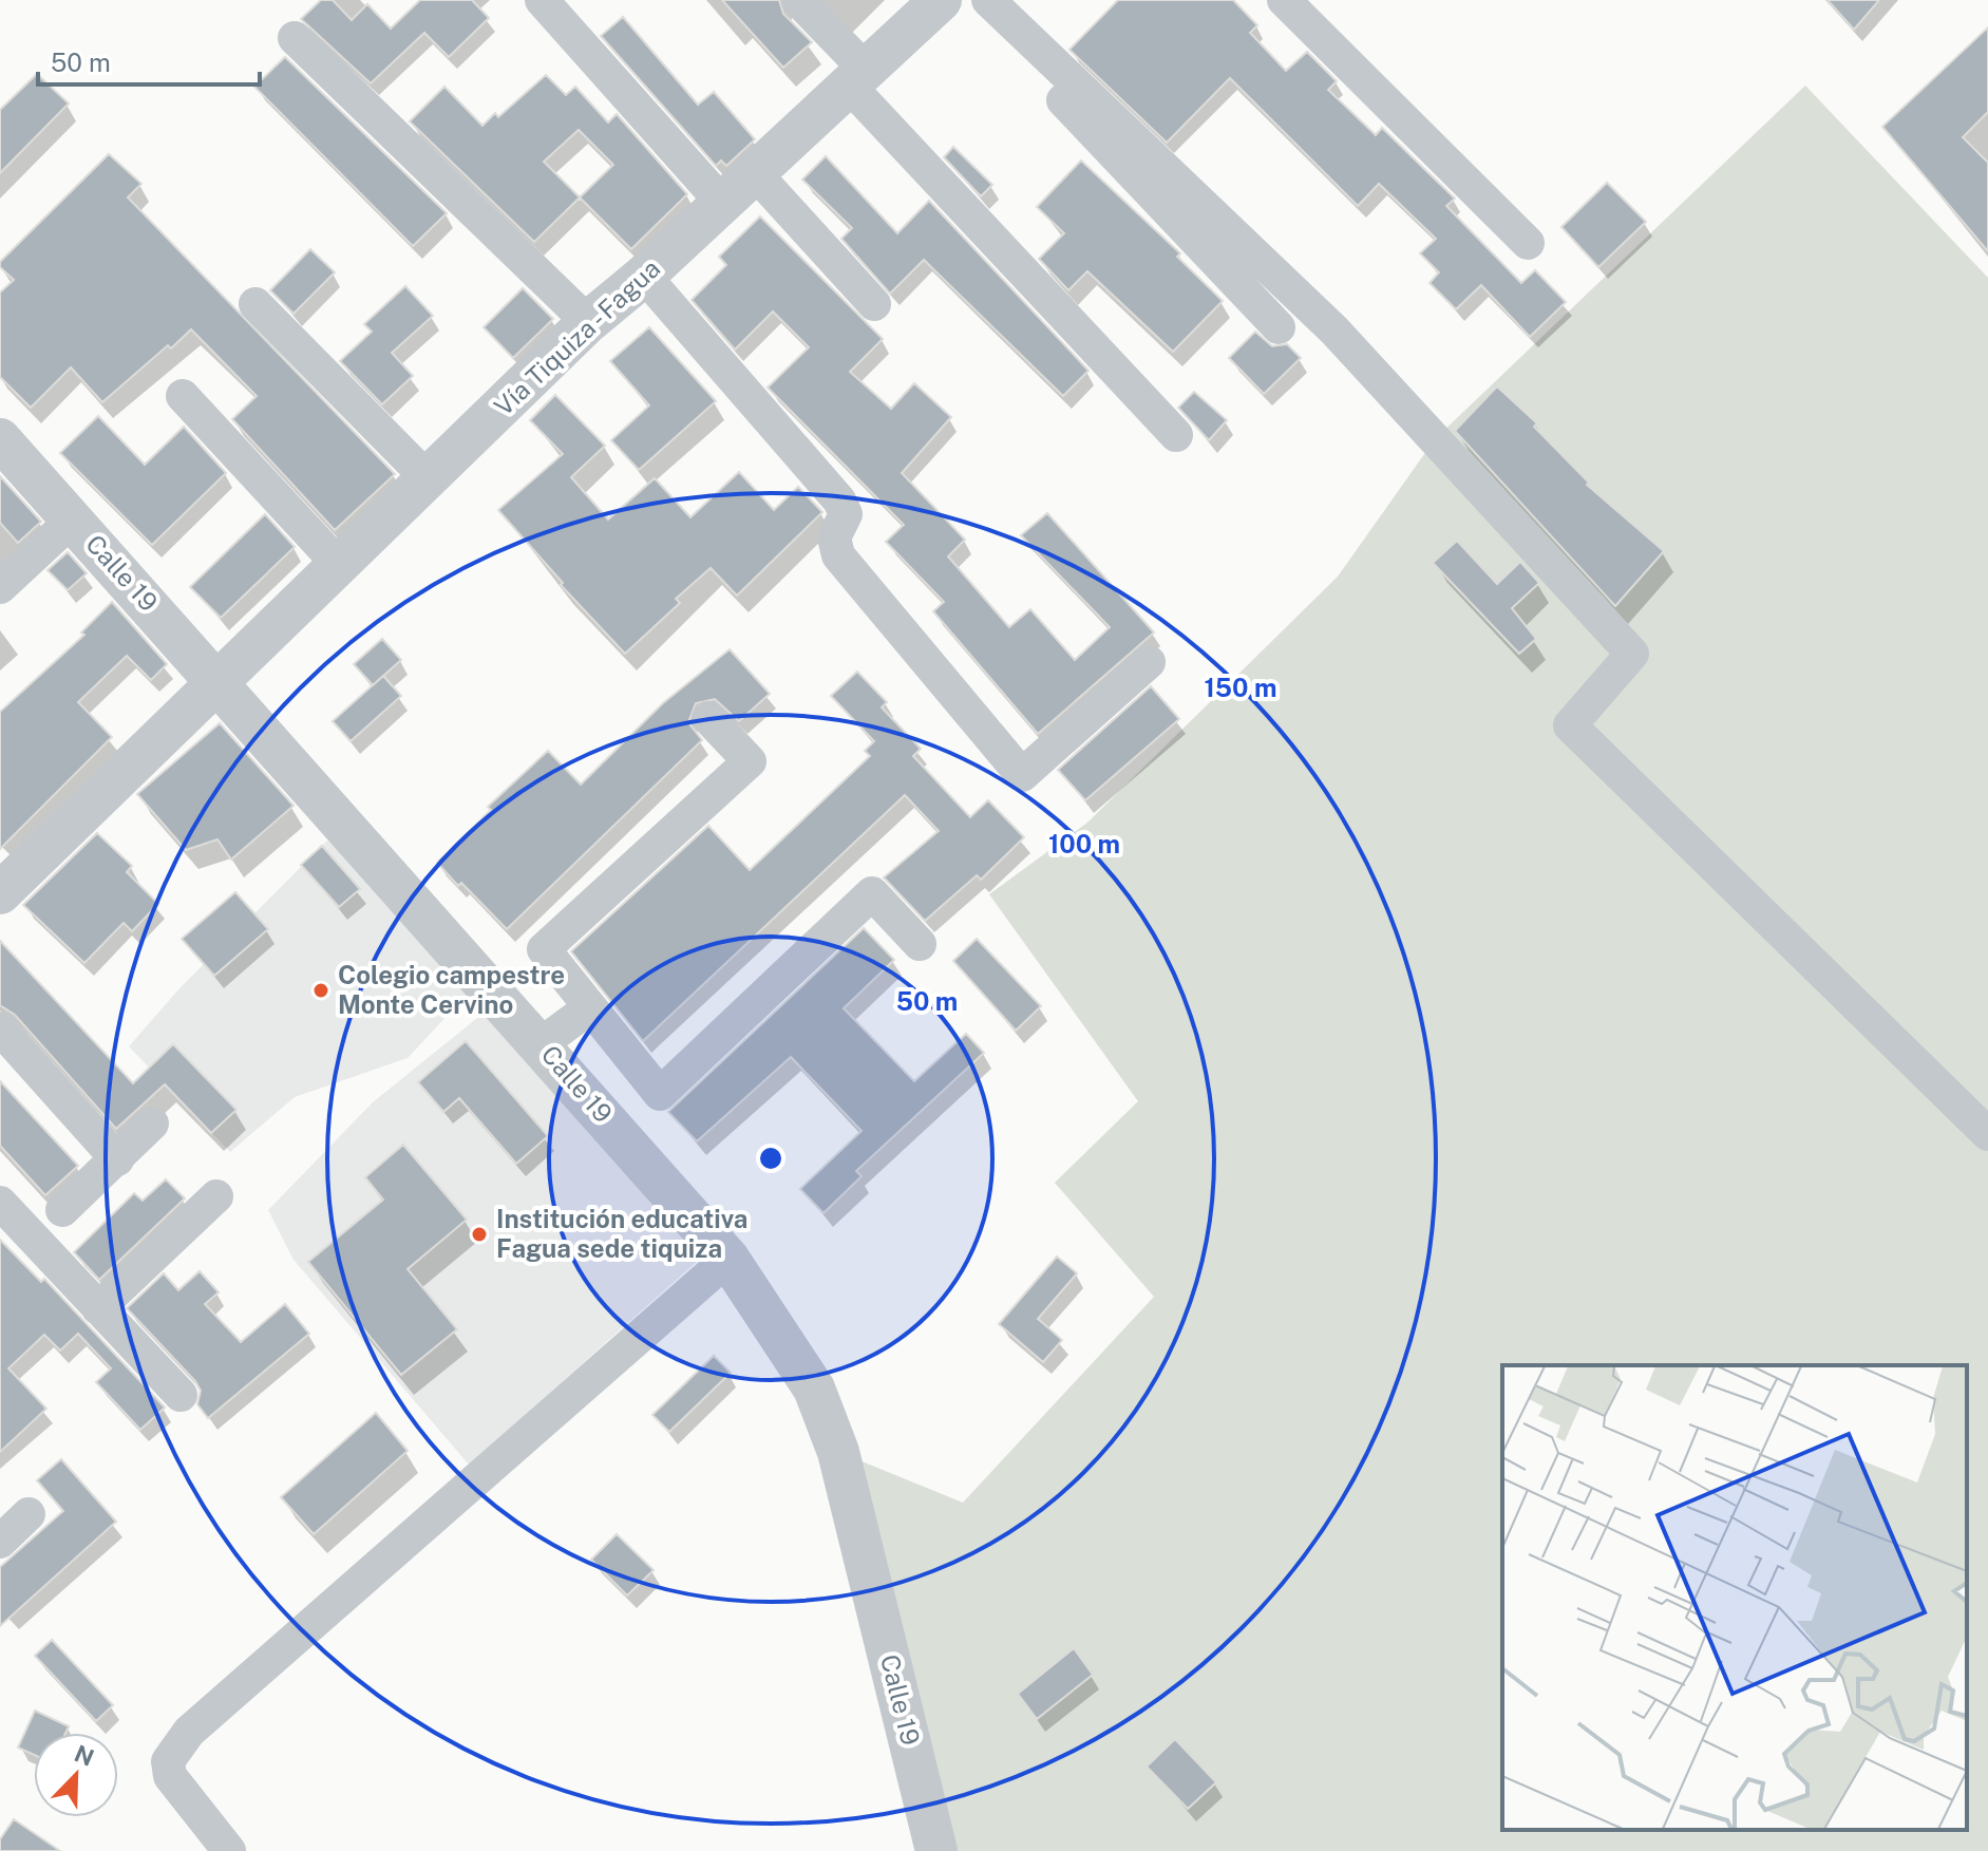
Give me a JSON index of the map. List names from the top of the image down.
{
  "streets": {
    "street": ["Vía Tiquiza - Fagua", "Calle 19"]
  },
  "crossings": [
    ["Vía Tiquiza - Fagua", "Calle 19"]
  ],
  "places": ["Colegio campestre Monte Cervino", "Institución educativa Fagua sede tiquiza"],
  "scale_bar": "50 m",
  "north": "top right",
  "rings": ["150 m", "100 m", "50 m"]
}
